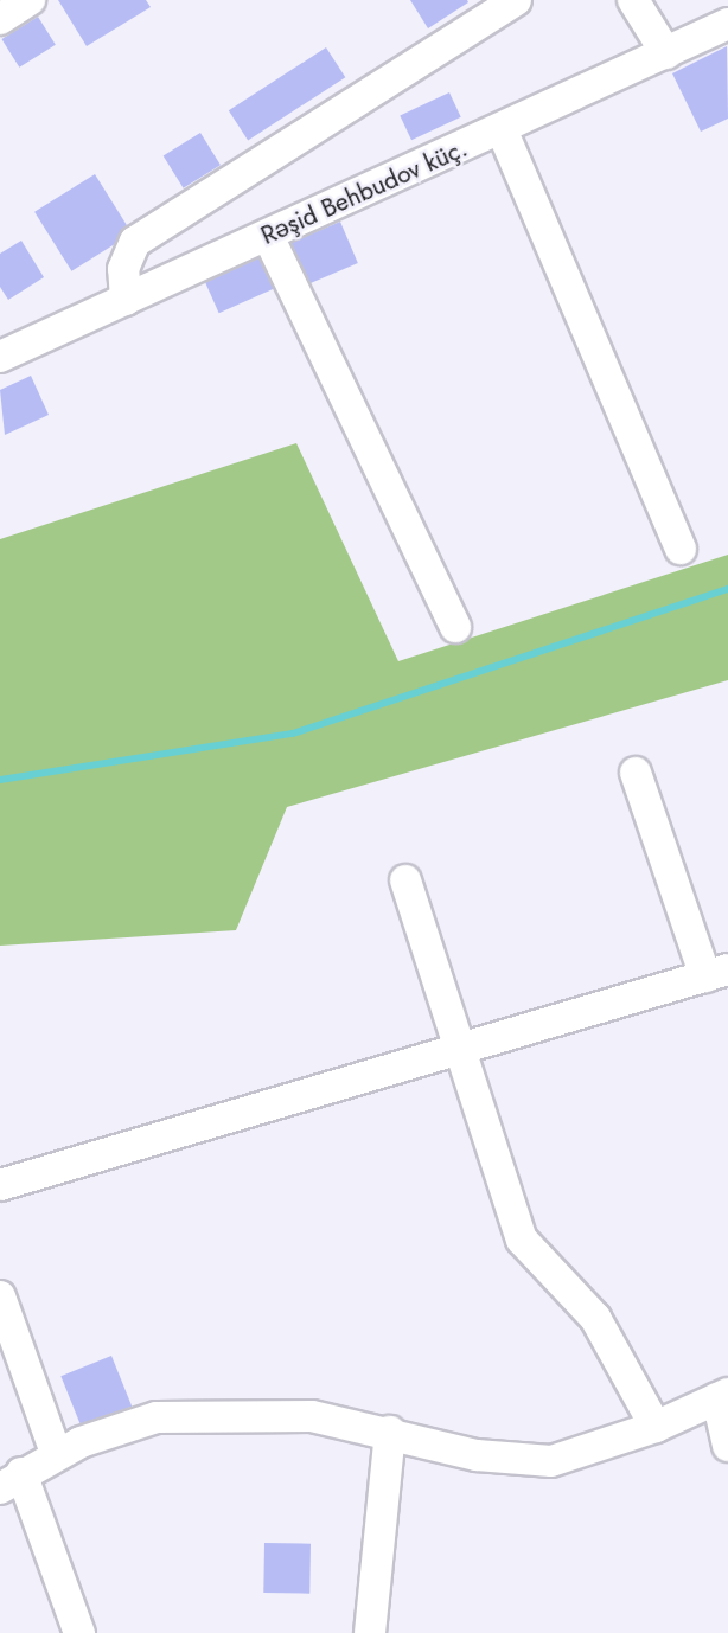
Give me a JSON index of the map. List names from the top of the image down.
{
  "streets": {
    "street": ["Rəşid Behbudov küç."]
  }
}
